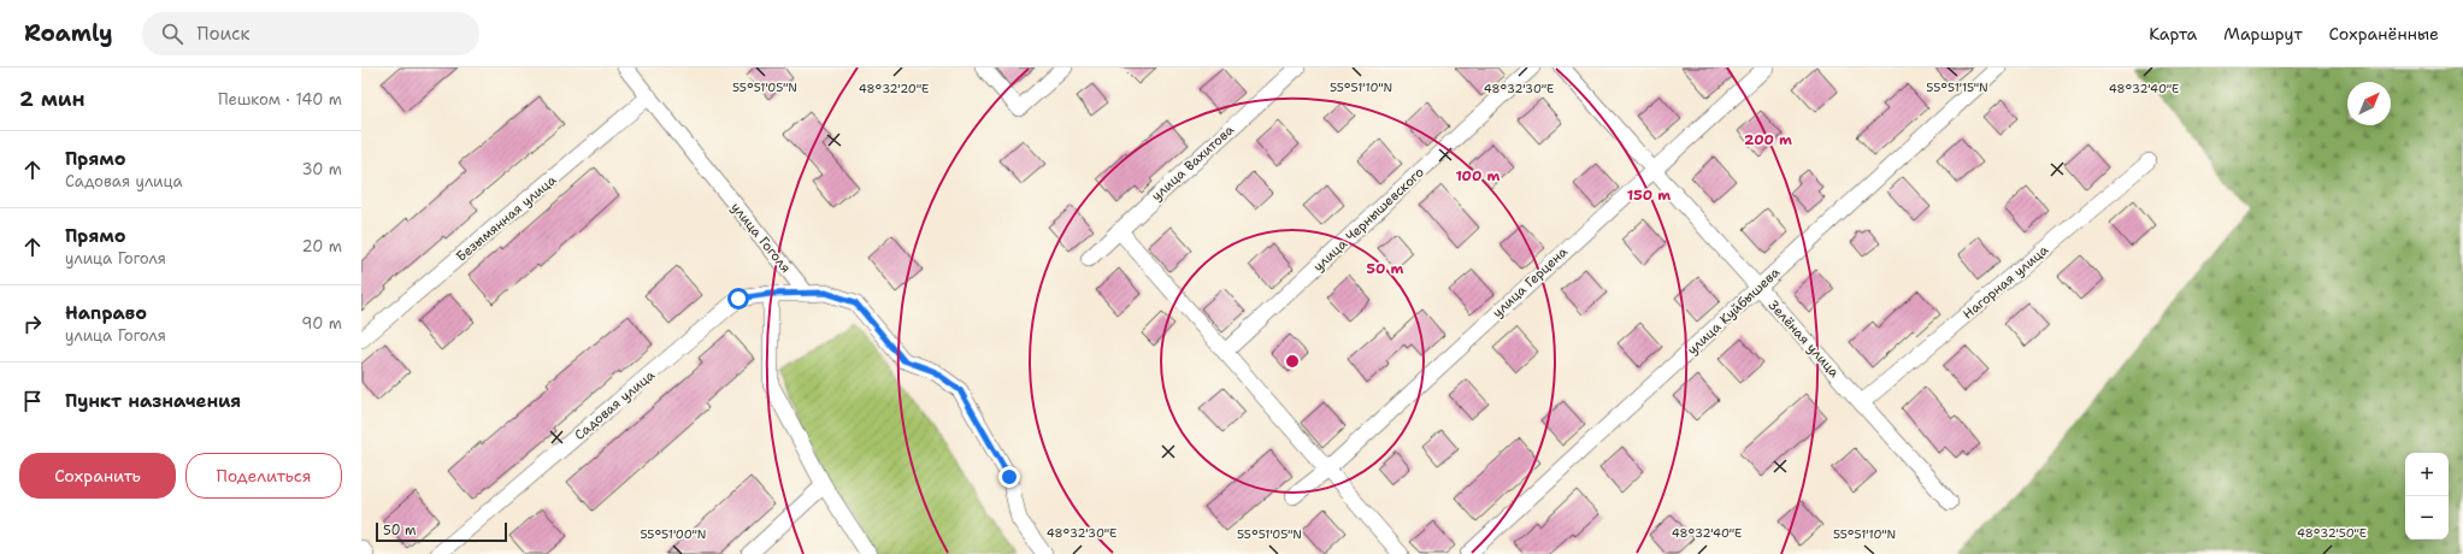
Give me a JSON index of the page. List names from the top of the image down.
{
  "streets": {
    "street": [
      "улица Вахитова",
      "Безымянная улица",
      "улица Чернышевского",
      "улица Гоголя",
      "улица Герцена",
      "Нагорная улица",
      "улица Куйбышева",
      "Зелёная улица",
      "Садовая улица"
    ]
  },
  "crossings": [
    ["Безымянная улица", "улица Гоголя"],
    ["улица Гоголя", "Садовая улица"],
    ["улица Герцена", "Зелёная улица"],
    ["Нагорная улица", "Зелёная улица"],
    ["улица Куйбышева", "Зелёная улица"]
  ],
  "scale_bar": "50 m",
  "north": "top right",
  "page": {
    "header": "Roamly",
    "search": "Поиск",
    "nav": ["Карта", "Маршрут", "Сохранённые"],
    "heading": ["2 мин", "Пешком · 140 m"],
    "list": [
      ["Прямо", "Садовая улица", "30 m"],
      ["Прямо", "улица Гоголя", "20 m"],
      ["Направо", "улица Гоголя", "90 m"],
      "Пункт назначения"
    ],
    "buttons": ["Сохранить", "Поделиться"],
    "map_buttons": ["+", "−"],
    "scale": "50 m"
  },
  "coordinates": [
    "55°51'15\"N",
    "55°51'05\"N",
    "55°51'10\"N",
    "48°32'20\"E",
    "48°32'30\"E",
    "48°32'40\"E",
    "48°32'50\"E",
    "55°51'00\"N"
  ],
  "rings": [
    "200 m",
    "100 m",
    "150 m",
    "50 m"
  ]
}
